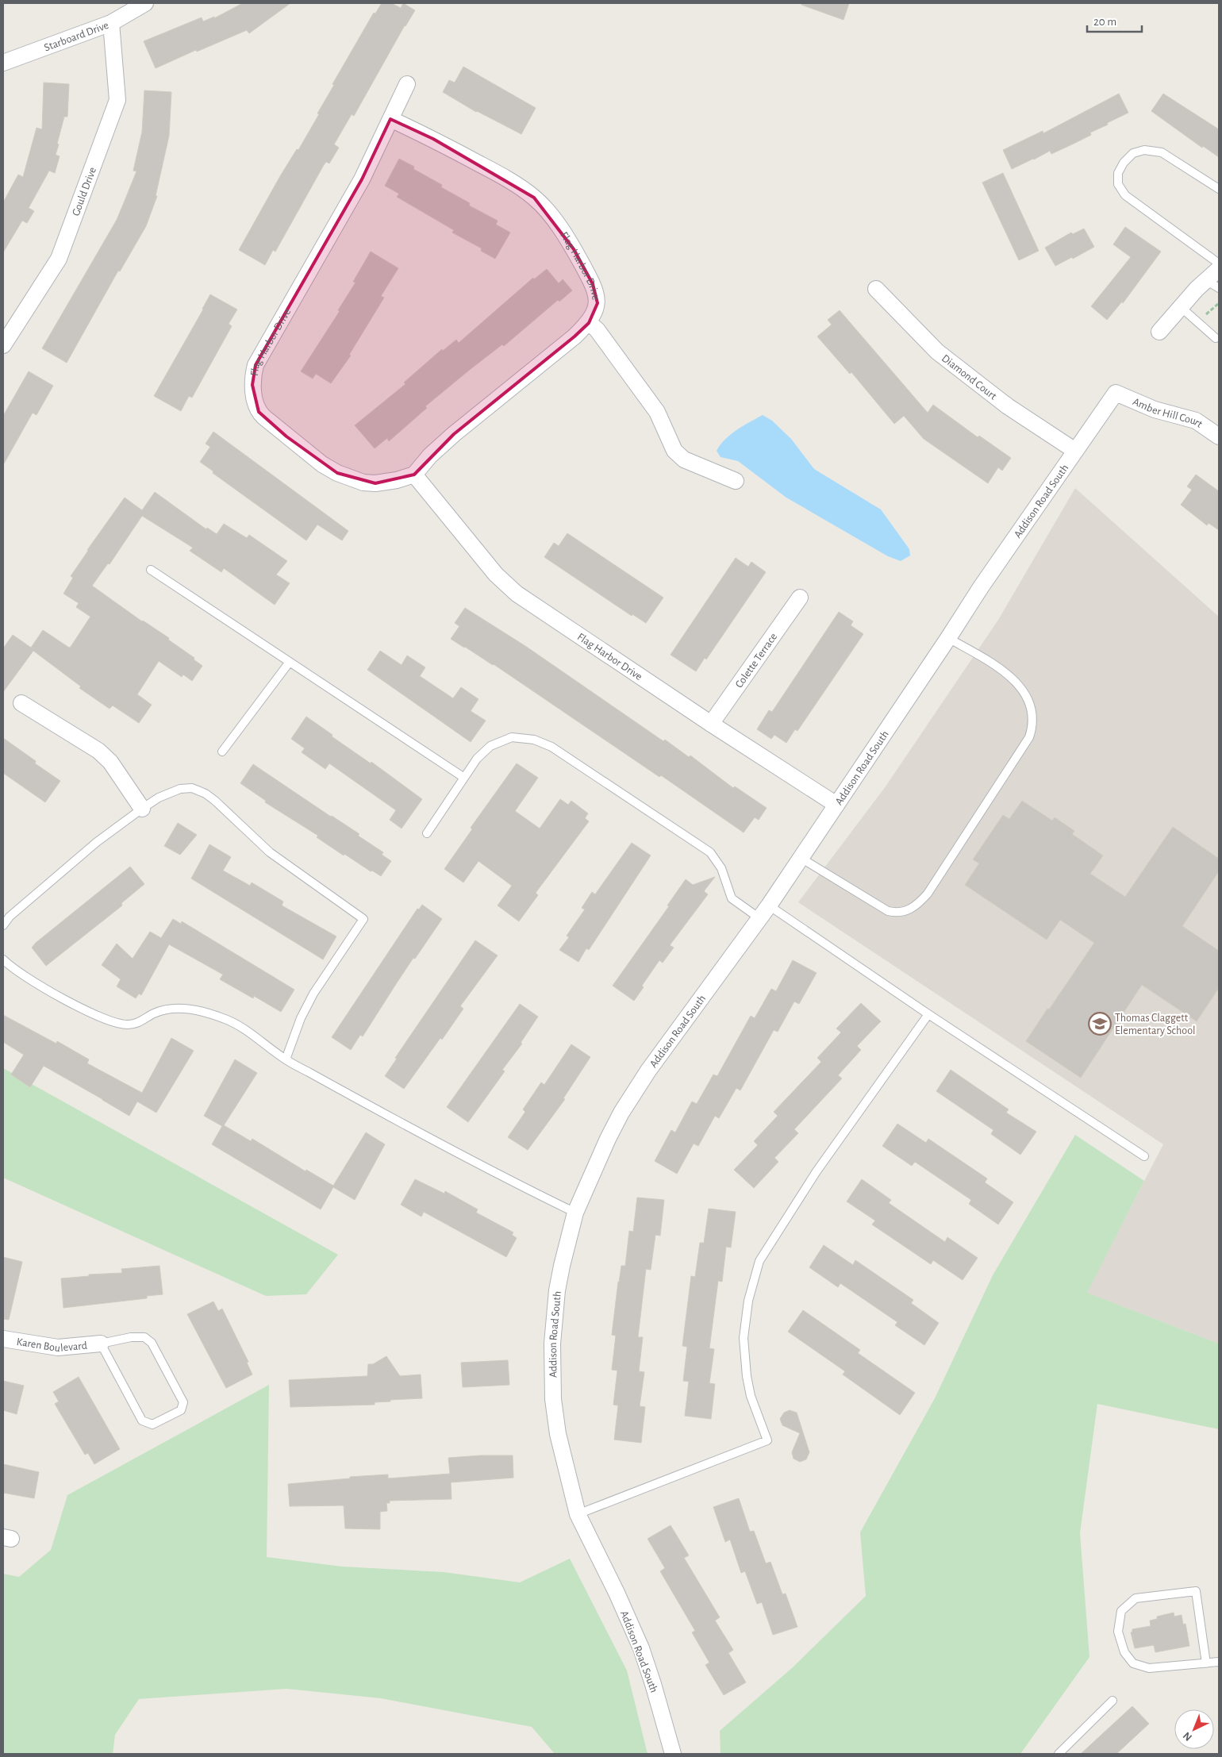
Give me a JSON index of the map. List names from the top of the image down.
{
  "streets": {
    "street": [
      "Starboard Drive",
      "Gould Drive",
      "Flag Harbor Drive",
      "Diamond Court",
      "Amber Hill Court",
      "Addison Road South",
      "Colette Terrace",
      "Karen Boulevard"
    ]
  },
  "crossings": [
    ["Starboard Drive", "Gould Drive"],
    ["Flag Harbor Drive", "Addison Road South"],
    ["Flag Harbor Drive", "Colette Terrace"],
    ["Diamond Court", "Addison Road South"],
    ["Amber Hill Court", "Addison Road South"]
  ],
  "places": {
    "school or university": ["Thomas Claggett Elementary School"]
  },
  "scale_bar": "20 m",
  "north": "bottom left"
}
